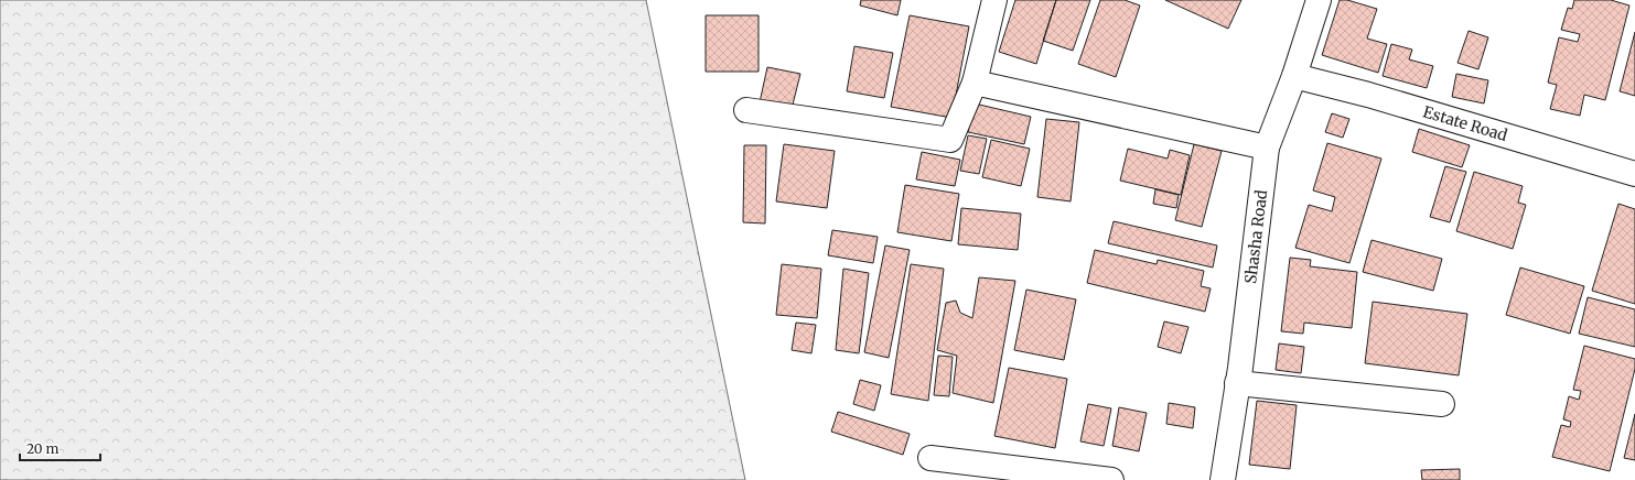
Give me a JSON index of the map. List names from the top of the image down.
{
  "streets": {
    "street": ["Estate Road", "Shasha Road"]
  },
  "crossings": [
    ["Estate Road", "Shasha Road"]
  ],
  "scale_bar": "20 m"
}
